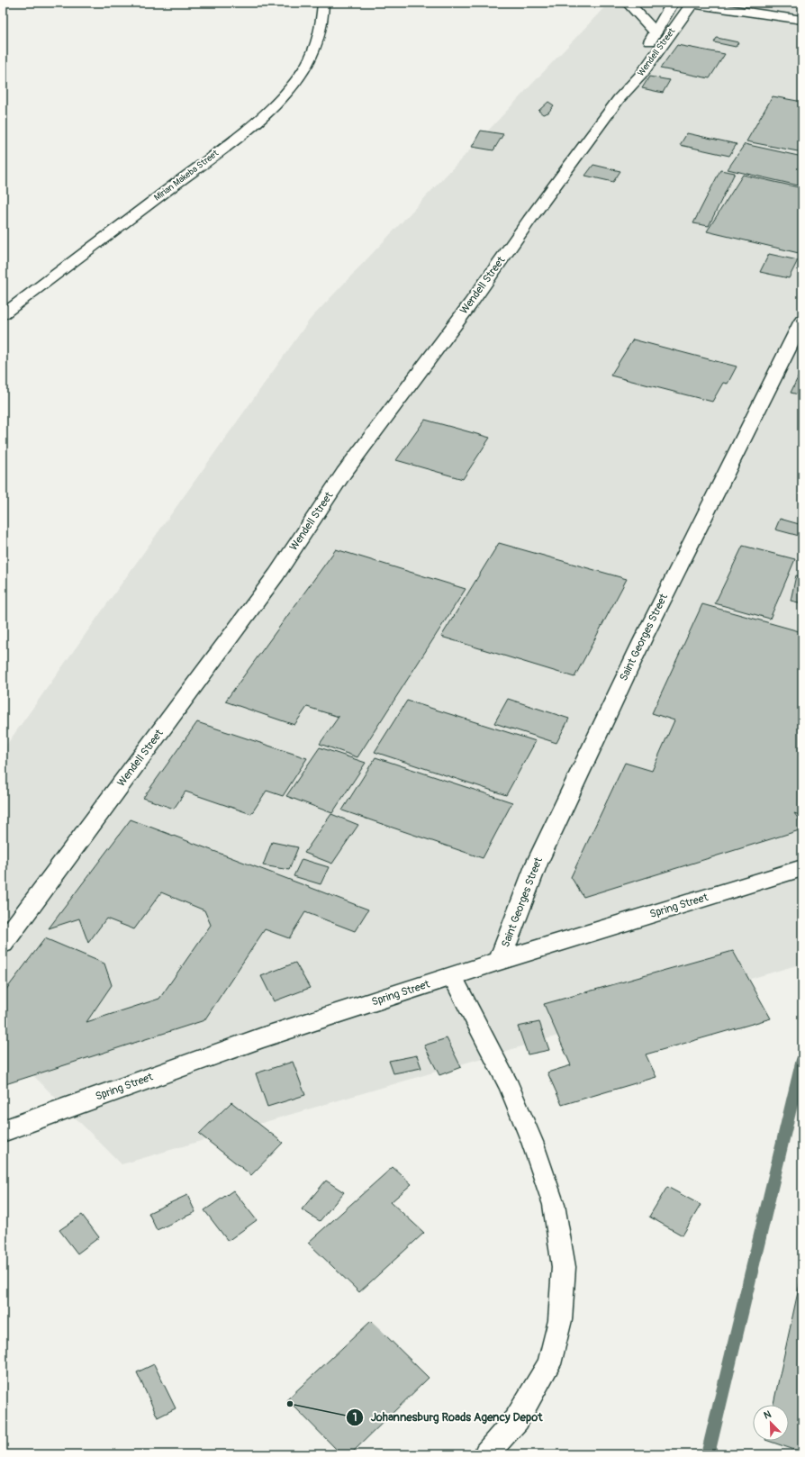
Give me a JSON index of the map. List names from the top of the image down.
{
  "streets": {
    "street": ["Wendell Street", "Saint Georges Street", "Spring Street"],
    "lane": ["Mirian Makeba Street"]
  },
  "crossings": [
    ["Saint Georges Street", "Spring Street"]
  ],
  "places": ["Johannesburg Roads Agency Depot"],
  "north": "top left"
}
